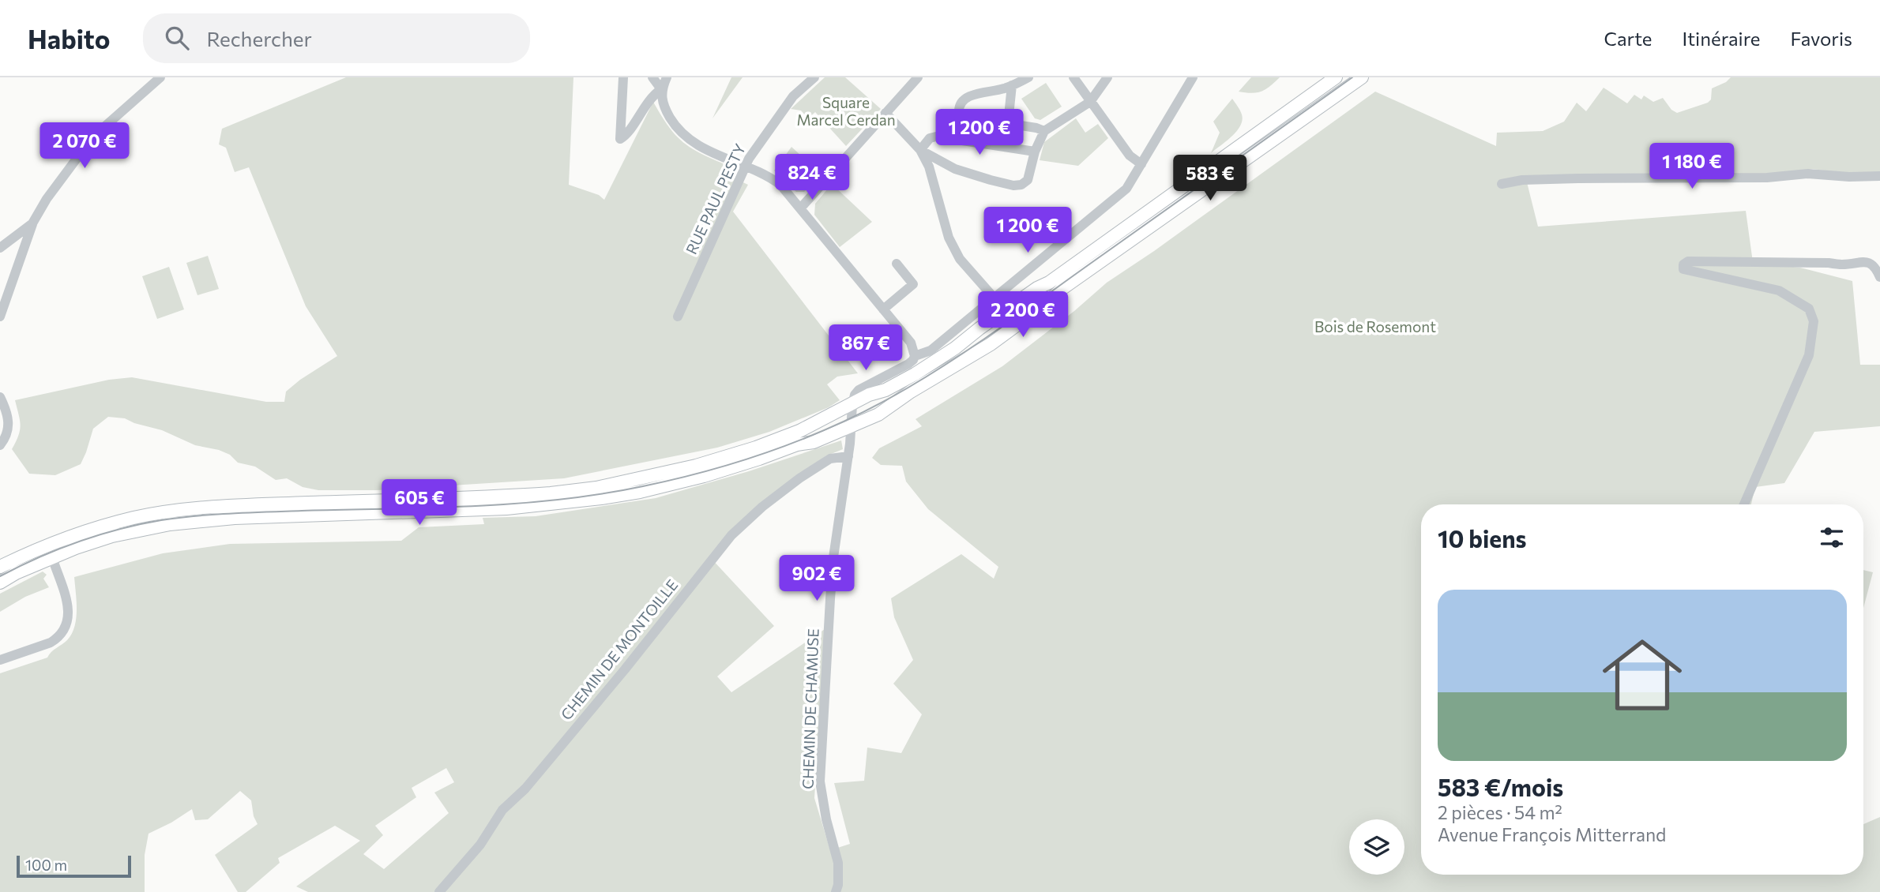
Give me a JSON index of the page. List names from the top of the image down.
{
  "streets": {
    "street": ["RUE PAUL PESTY", "CHEMIN DE MONTOILLE", "CHEMIN DE CHAMUSE"]
  },
  "crossings": [
    ["CHEMIN DE MONTOILLE", "CHEMIN DE CHAMUSE"]
  ],
  "parks": ["Square Marcel Cerdan", "Bois de Rosemont"],
  "scale_bar": "100 m",
  "page": {
    "header": "Habito",
    "search": "Rechercher",
    "nav": ["Carte", "Itinéraire", "Favoris"],
    "price": [
      "1 200 €",
      "2 070 €",
      "1 180 €",
      "824 €",
      "583 €",
      "1 200 €",
      "2 200 €",
      "867 €",
      "605 €",
      "902 €"
    ],
    "heading": "10 biens",
    "list": [
      {
        "name": "583 €/mois",
        "note": "2 pièces · 54 m² · Avenue François Mitterrand"
      }
    ],
    "scale": "100 m"
  }
}
